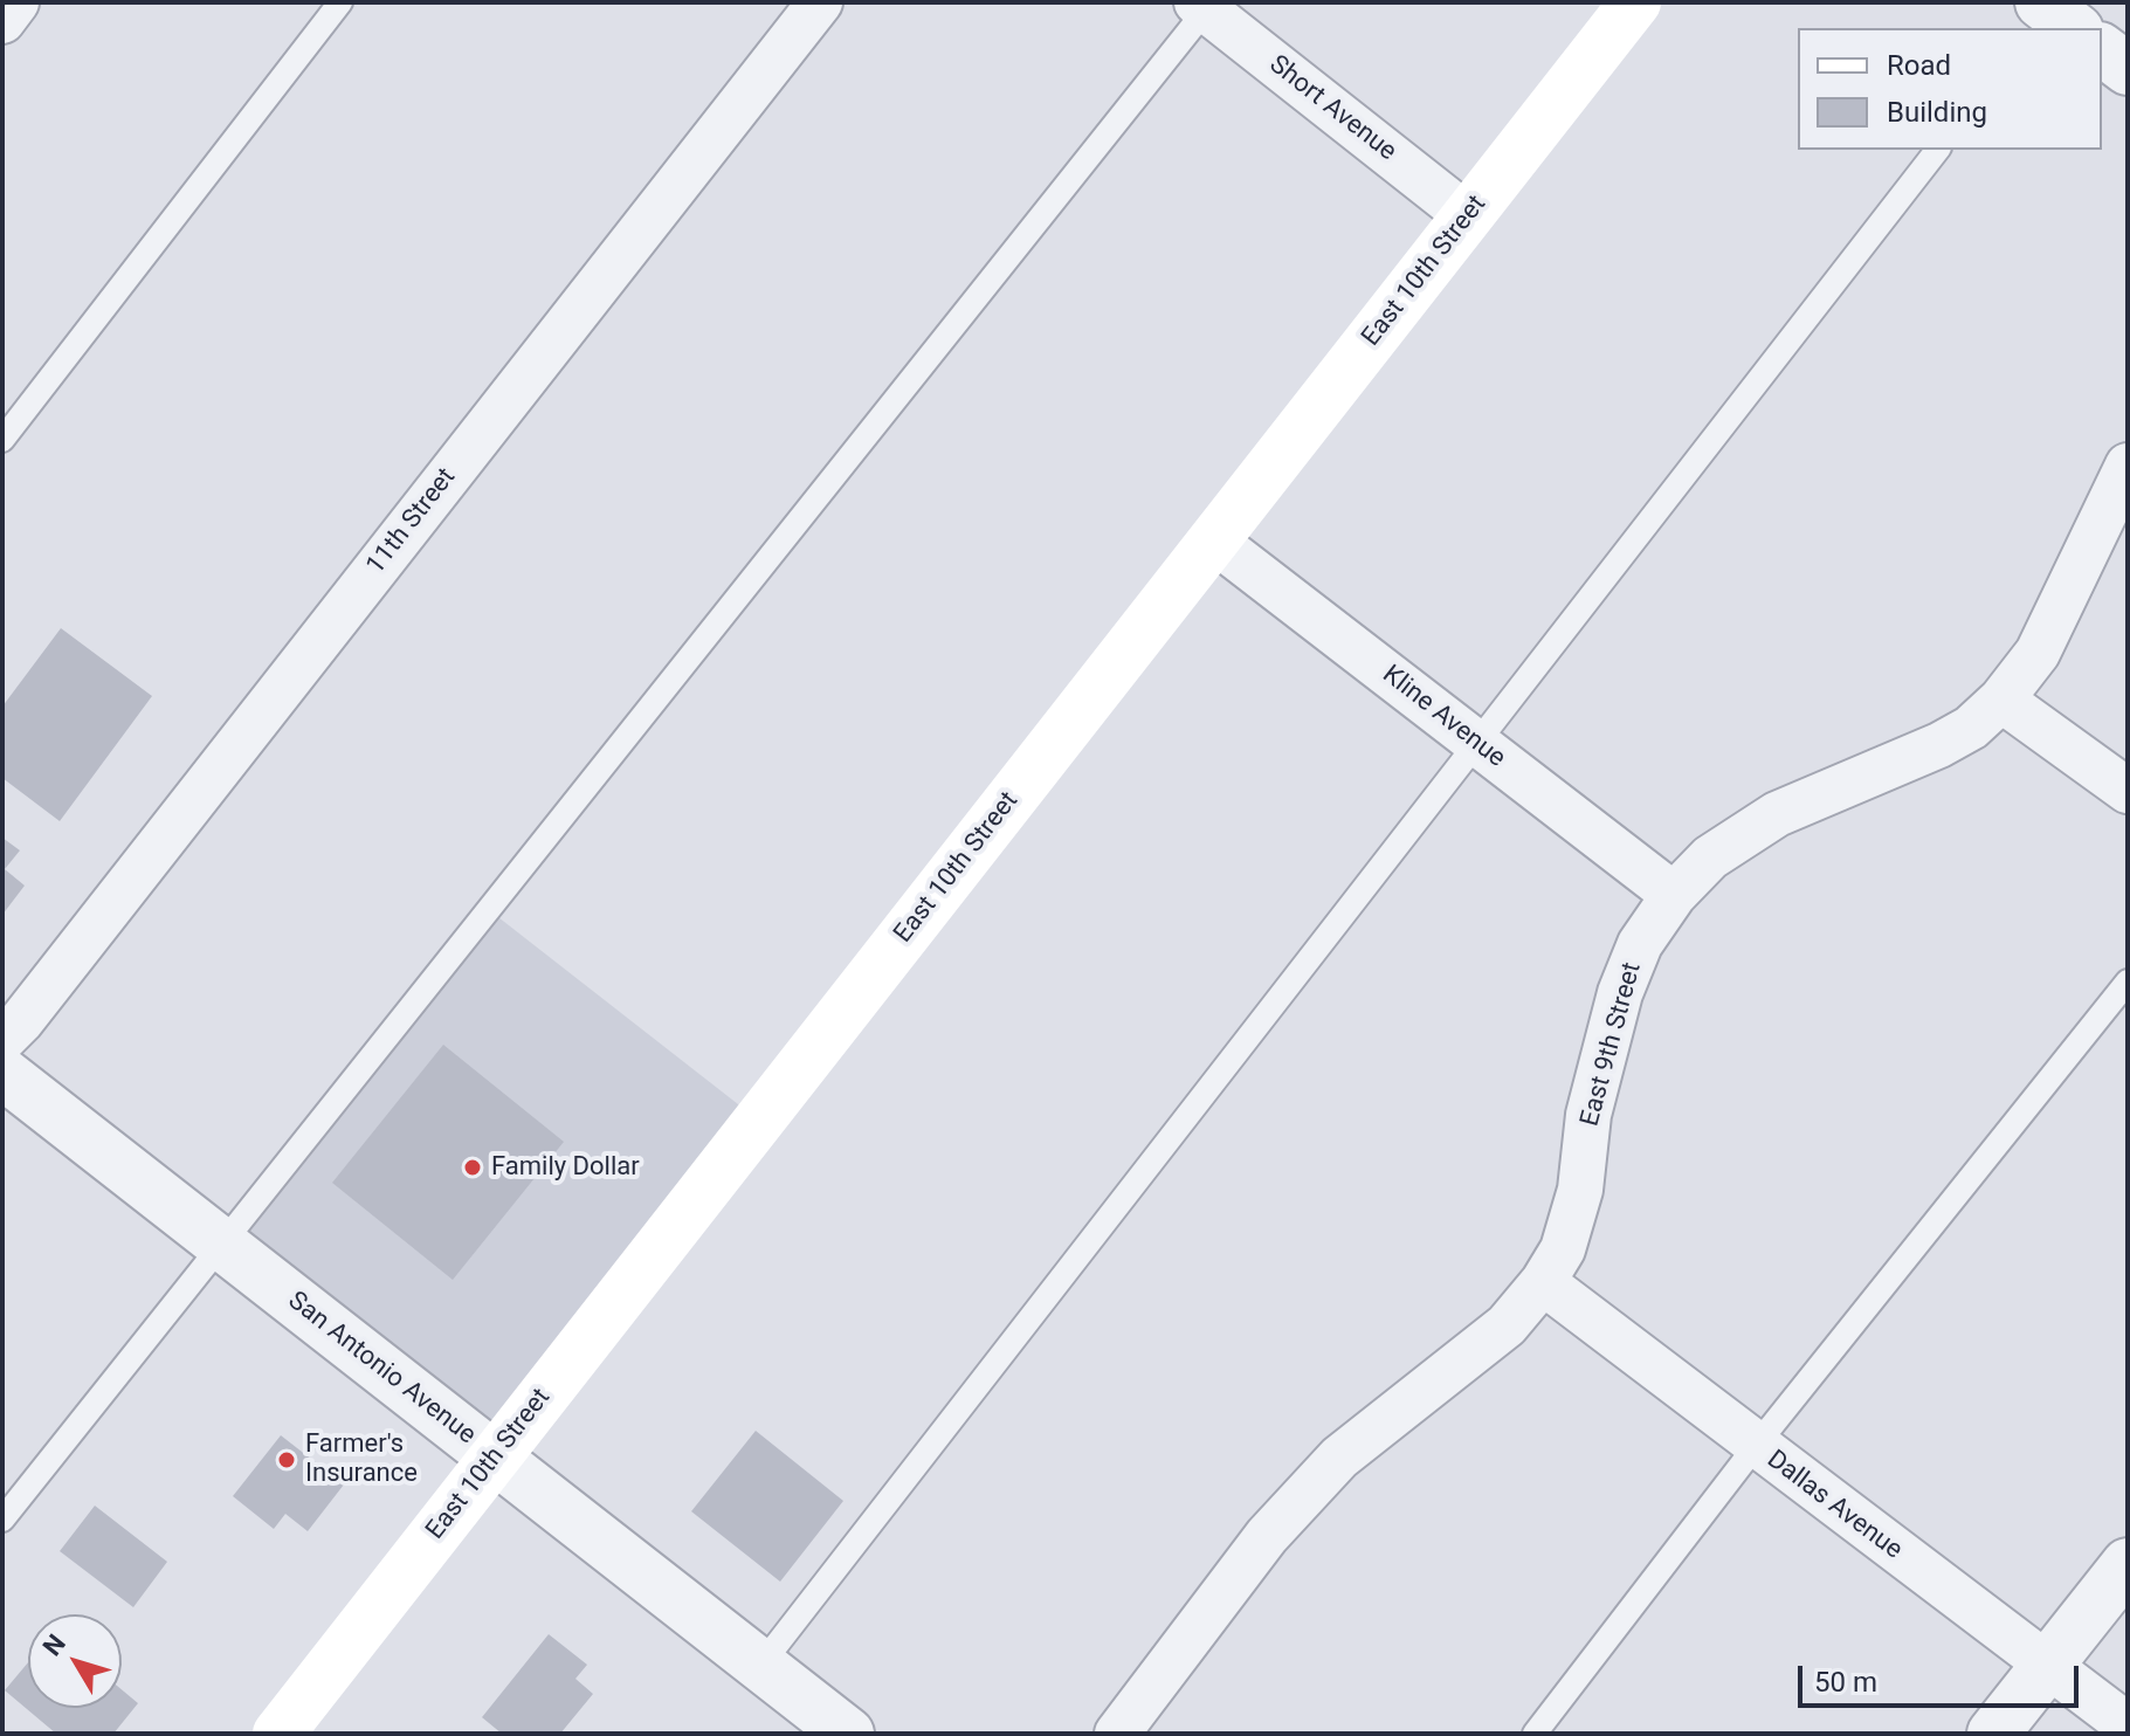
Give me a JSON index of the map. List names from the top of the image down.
{
  "streets": {
    "main road": ["East 10th Street"],
    "street": [
      "Short Avenue",
      "11th Street",
      "Kline Avenue",
      "East 9th Street",
      "San Antonio Avenue",
      "Dallas Avenue"
    ]
  },
  "crossings": [
    ["Short Avenue", "East 10th Street"],
    ["East 10th Street", "Kline Avenue"],
    ["East 10th Street", "San Antonio Avenue"],
    ["Kline Avenue", "East 9th Street"],
    ["East 9th Street", "Dallas Avenue"]
  ],
  "places": ["Family Dollar", "Farmer's Insurance"],
  "legend": ["Road", "Building"],
  "scale_bar": "50 m",
  "north": "top left"
}
